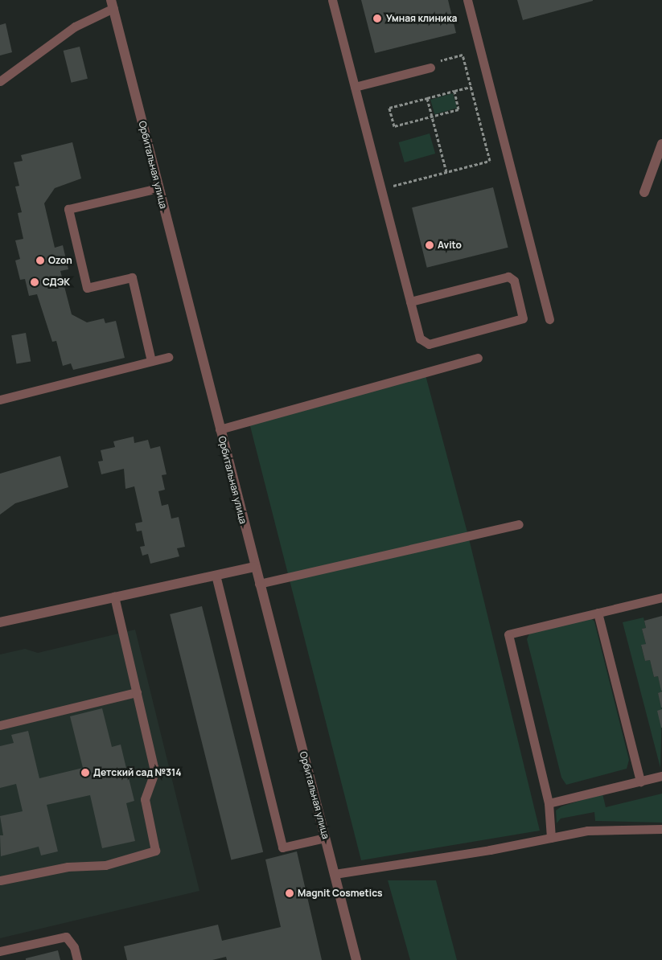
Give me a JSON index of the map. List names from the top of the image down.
{
  "streets": {
    "street": ["Орбитальная улица"]
  },
  "places": [
    "Умная клиника",
    "Avito",
    "Ozon",
    "СДЭК",
    "Детский сад №314",
    "Magnit Cosmetics"
  ]
}
